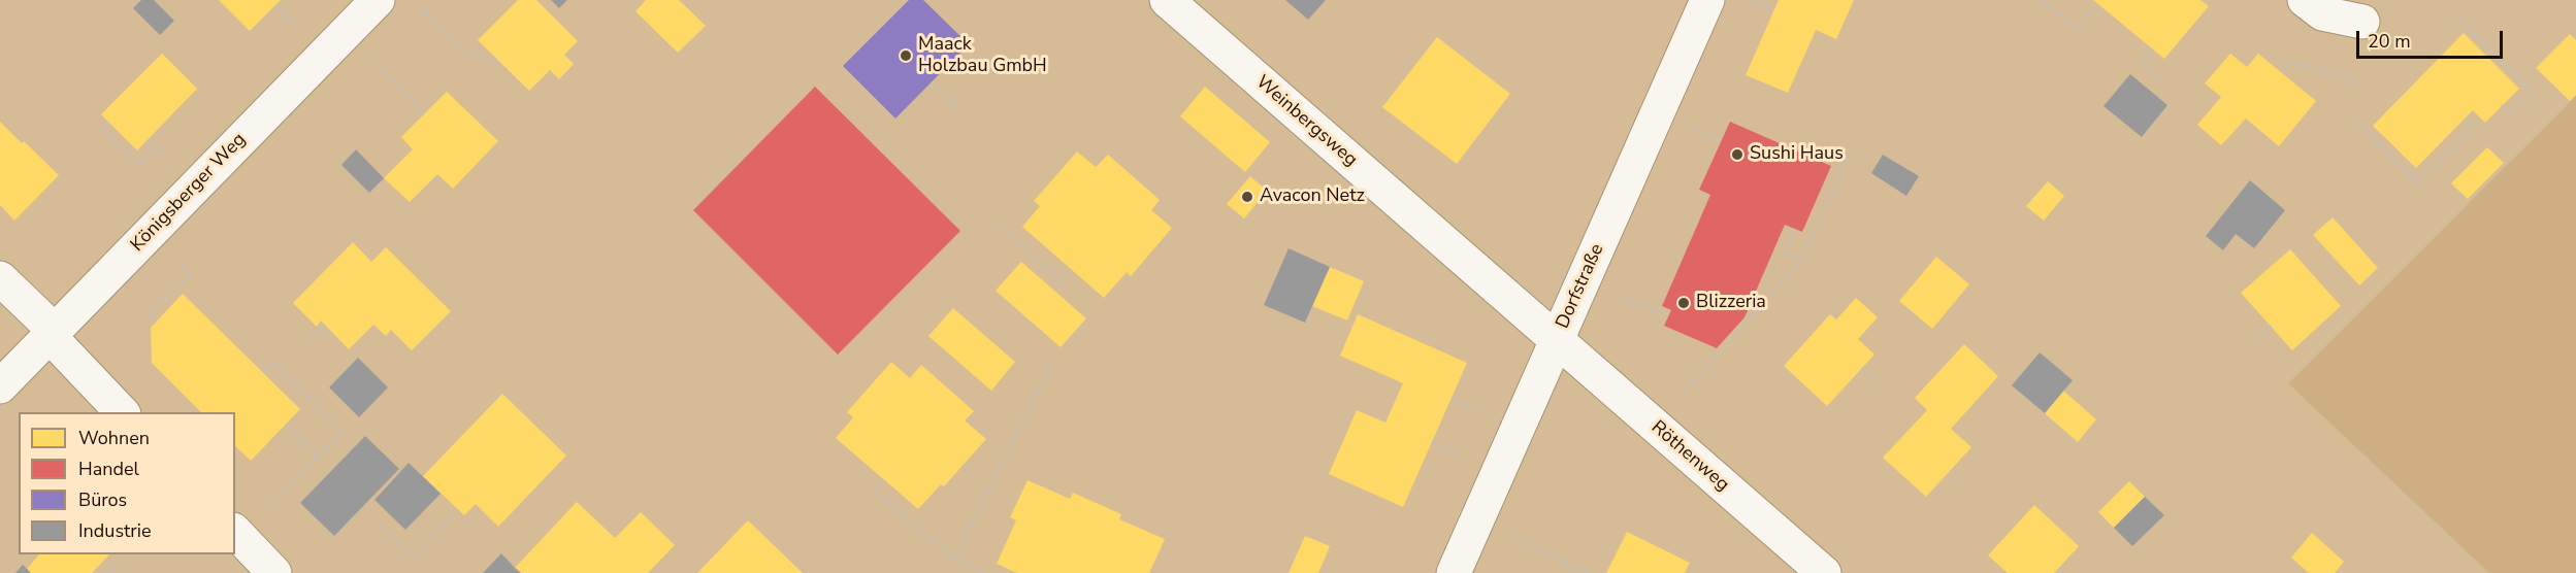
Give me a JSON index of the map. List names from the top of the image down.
{
  "streets": {
    "street": [
      "Weinbergsweg",
      "Königsberger Weg",
      "Dorfstraße",
      "Röthenweg"
    ]
  },
  "crossings": [
    ["Weinbergsweg", "Dorfstraße"],
    ["Weinbergsweg", "Röthenweg"],
    ["Dorfstraße", "Röthenweg"]
  ],
  "places": [
    "Maack Holzbau GmbH",
    "Sushi Haus",
    "Avacon Netz",
    "Blizzeria"
  ],
  "legend": [
    "Wohnen",
    "Handel",
    "Büros",
    "Industrie"
  ],
  "scale_bar": "20 m"
}
